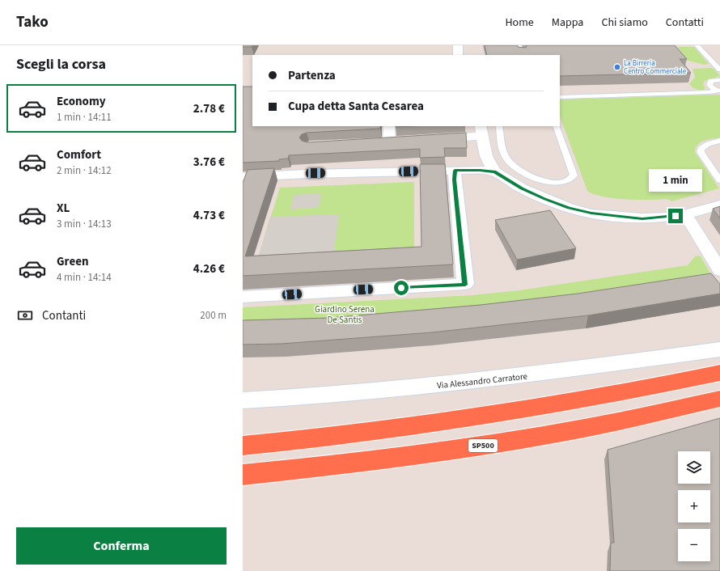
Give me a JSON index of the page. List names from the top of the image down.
{
  "streets": {
    "highway": ["SP500"],
    "street": ["Via Alessandro Carratore"]
  },
  "parks": ["Giardino Serena De Santis"],
  "places": ["La Birreria Centro Commerciale"],
  "page": {
    "header": "Tako",
    "nav": [
      "Home",
      "Mappa",
      "Chi siamo",
      "Contatti"
    ],
    "heading": "Scegli la corsa",
    "banner": ["Partenza", "Cupa detta Santa Cesarea"],
    "list": [
      {
        "name": "Economy",
        "note": "1 min · 14:11",
        "value": "2.78 €"
      },
      {
        "name": "Comfort",
        "note": "2 min · 14:12",
        "value": "3.76 €"
      },
      {
        "name": "XL",
        "note": "3 min · 14:13",
        "value": "4.73 €"
      },
      {
        "name": "Green",
        "note": "4 min · 14:14",
        "value": "4.26 €"
      }
    ],
    "bubble": "1 min",
    "pay": ["Contanti", "200 m"],
    "map_buttons": ["+", "−"],
    "buttons": "Conferma"
  }
}
